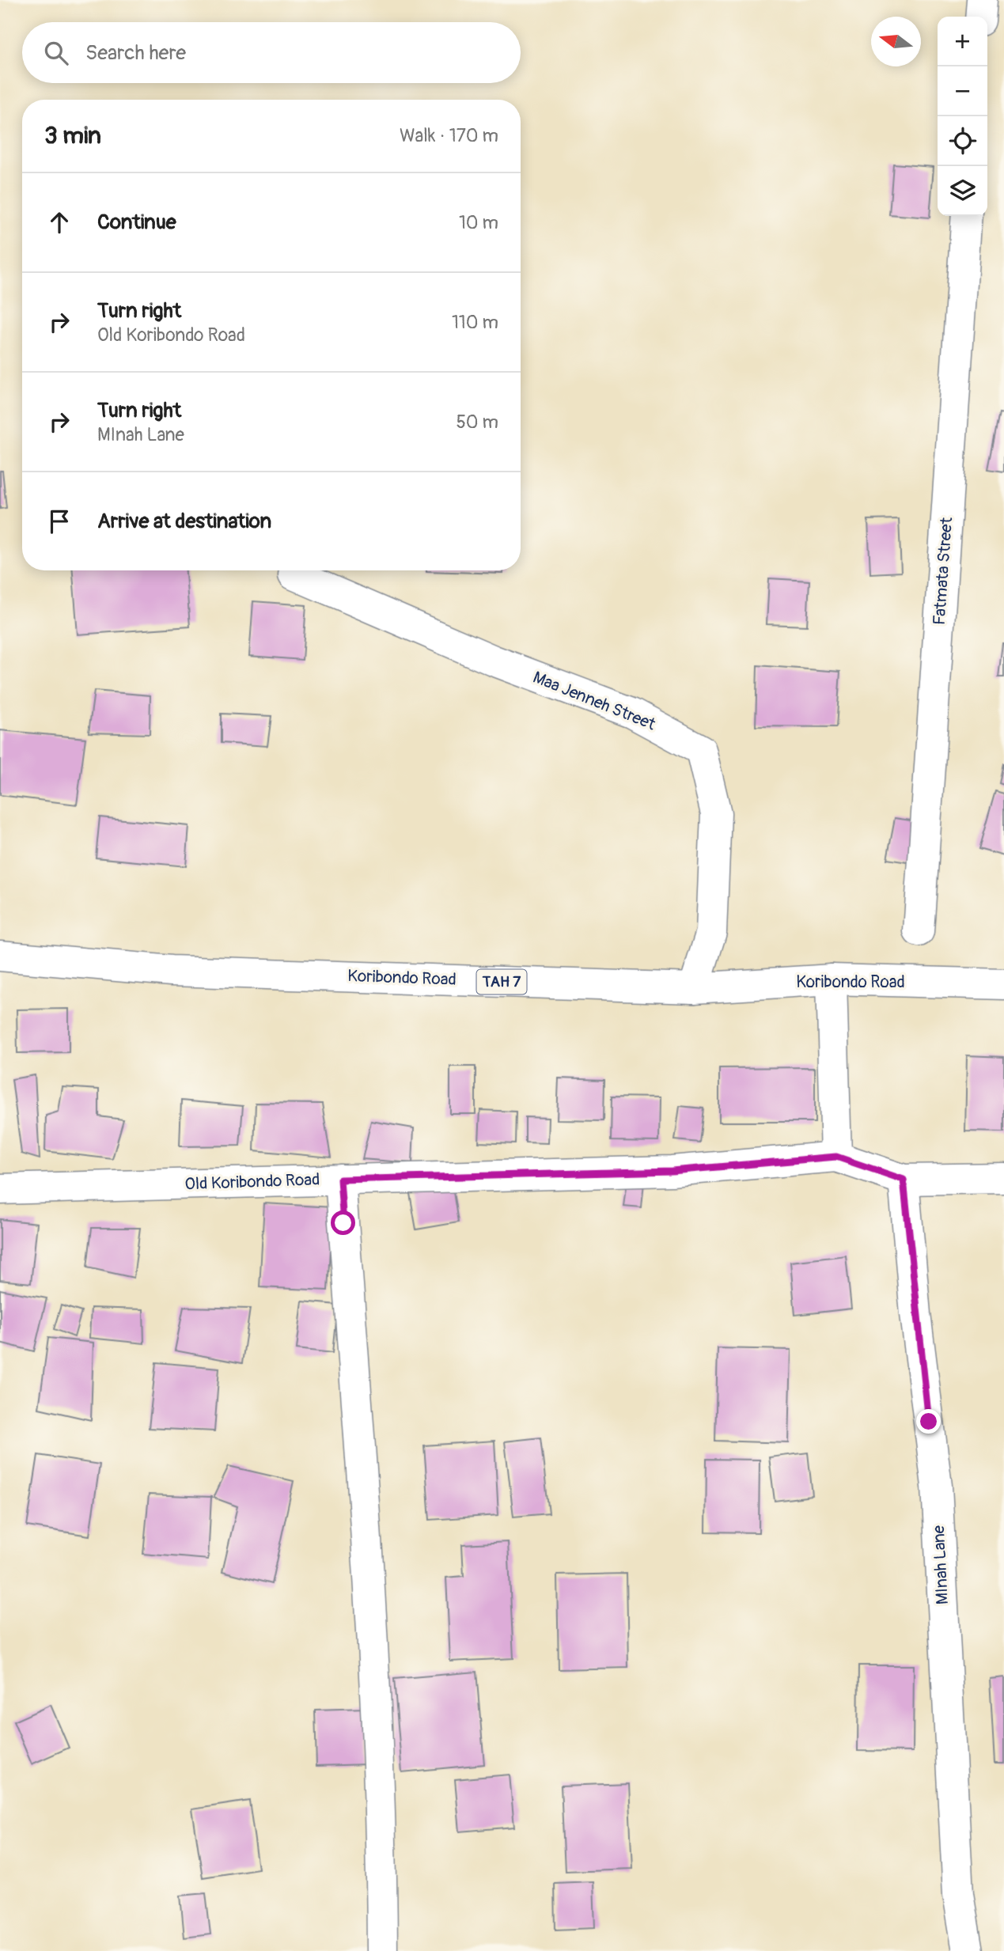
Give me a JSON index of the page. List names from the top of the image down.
{
  "streets": {
    "main road": [
      "Fatmata Street",
      "Maa Jenneh Street",
      "Koribondo Road",
      "TAH 7",
      "Old Koribondo Road",
      "MInah Lane"
    ]
  },
  "crossings": [
    ["Maa Jenneh Street", "Koribondo Road"],
    ["Old Koribondo Road", "MInah Lane"]
  ],
  "north": "left",
  "page": {
    "map_buttons": ["+", "−"],
    "search": "Search here",
    "heading": ["3 min", "Walk · 170 m"],
    "list": [
      ["Continue", "10 m"],
      ["Turn right", "Old Koribondo Road", "110 m"],
      ["Turn right", "MInah Lane", "50 m"],
      "Arrive at destination"
    ]
  }
}
